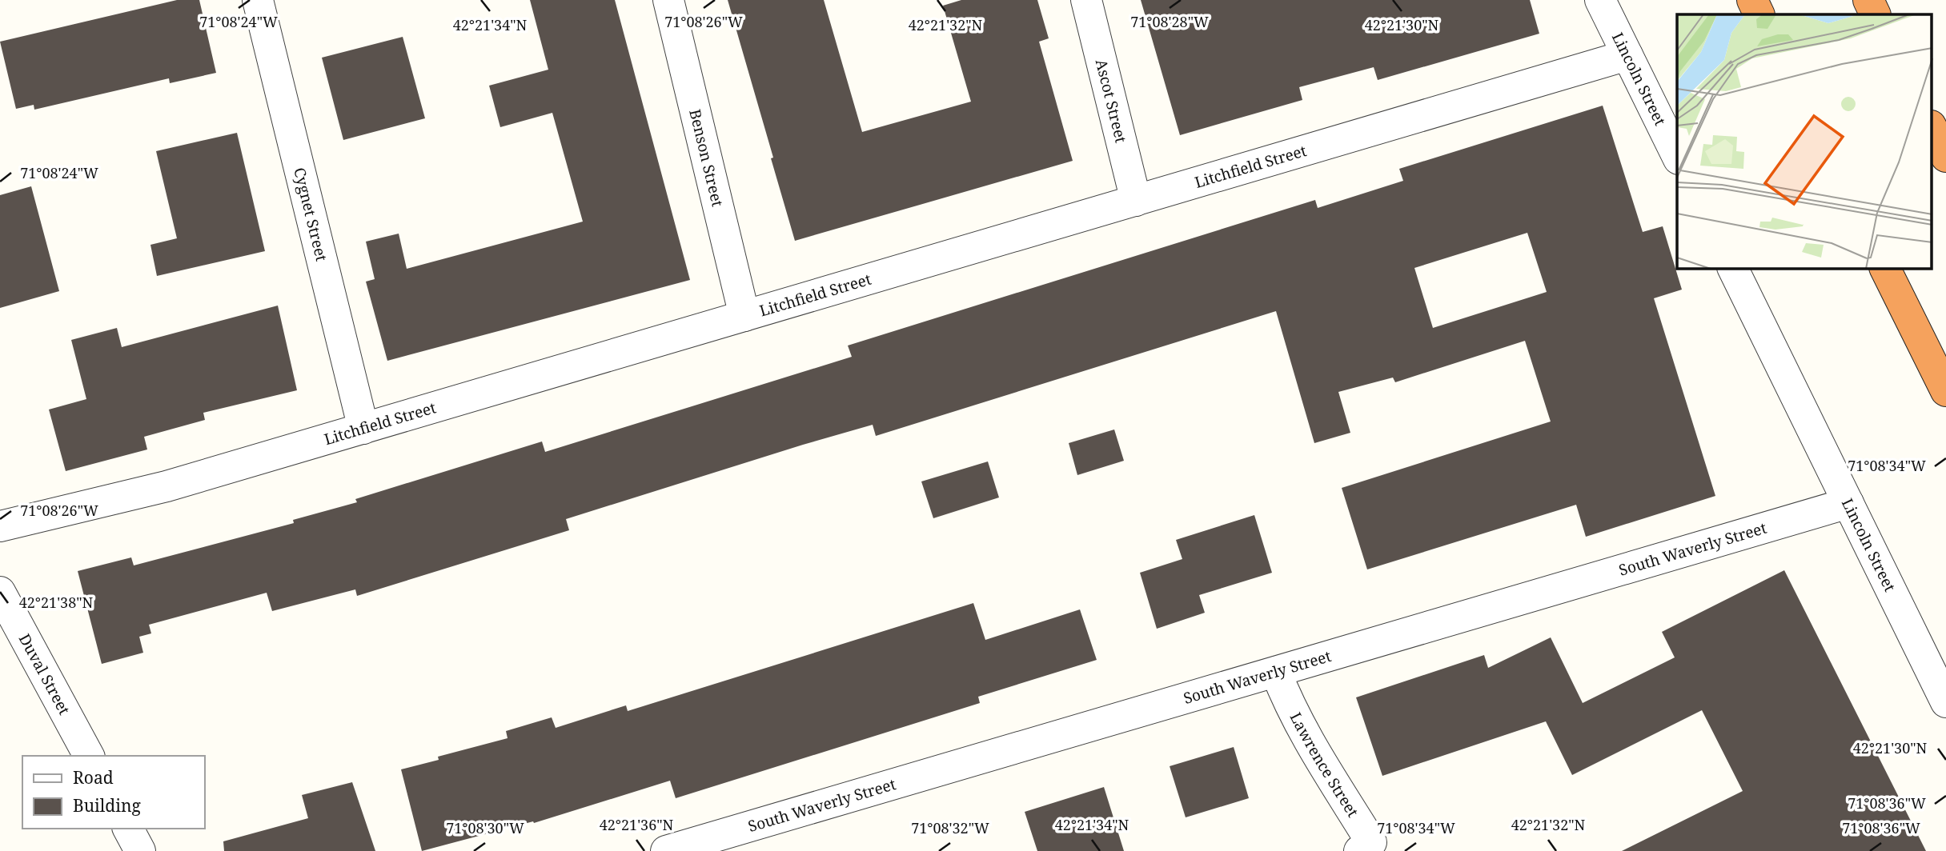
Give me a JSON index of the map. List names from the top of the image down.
{
  "streets": {
    "street": [
      "Lincoln Street",
      "Ascot Street",
      "Benson Street",
      "Litchfield Street",
      "Cygnet Street",
      "South Waverly Street",
      "Duval Street",
      "Lawrence Street"
    ]
  },
  "crossings": [
    ["Lincoln Street", "Litchfield Street"],
    ["Lincoln Street", "South Waverly Street"],
    ["Ascot Street", "Litchfield Street"],
    ["Benson Street", "Litchfield Street"],
    ["Litchfield Street", "Cygnet Street"],
    ["South Waverly Street", "Lawrence Street"]
  ],
  "legend": ["Road", "Building"],
  "coordinates": [
    "71°08'24\"W",
    "71°08'26\"W",
    "71°08'28\"W",
    "42°21'34\"N",
    "42°21'32\"N",
    "42°21'30\"N",
    "71°08'34\"W",
    "42°21'38\"N",
    "71°08'36\"W",
    "42°21'36\"N",
    "71°08'30\"W",
    "71°08'32\"W"
  ]
}
